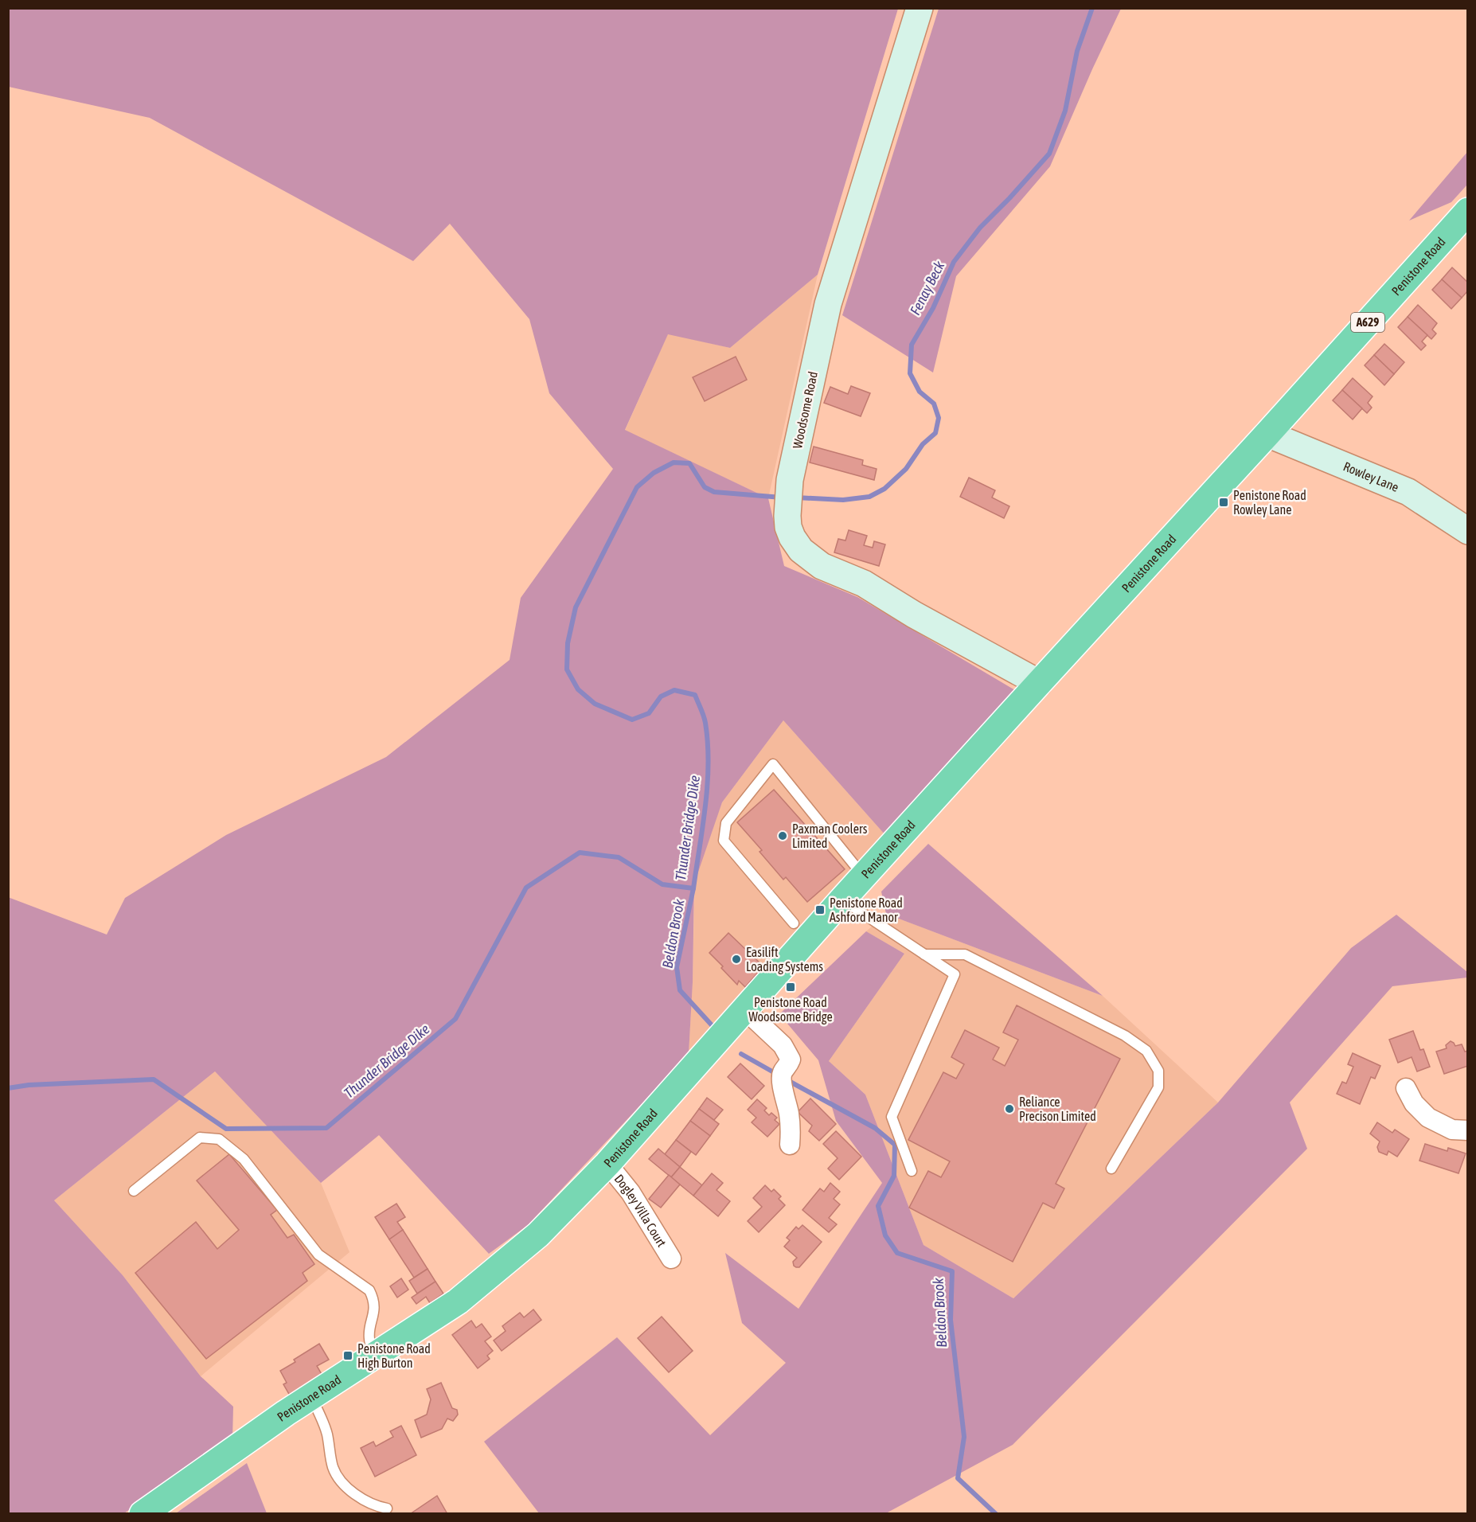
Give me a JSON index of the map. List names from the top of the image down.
{
  "streets": {
    "highway": ["Penistone Road", "A629"],
    "street": ["Woodsome Road", "Rowley Lane", "Dogley Villa Court"]
  },
  "crossings": [
    ["Penistone Road", "Woodsome Road"],
    ["Penistone Road", "Rowley Lane"],
    ["Penistone Road", "Dogley Villa Court"]
  ],
  "water": ["Fenay Beck", "Thunder Bridge Dike", "Beldon Brook"],
  "places": {
    "transit": [
      "Penistone Road Rowley Lane",
      "Penistone Road Ashford Manor",
      "Penistone Road Woodsome Bridge",
      "Penistone Road High Burton"
    ],
    "other": ["Paxman Coolers Limited", "Easilift Loading Systems", "Reliance Precison Limited"]
  }
}
